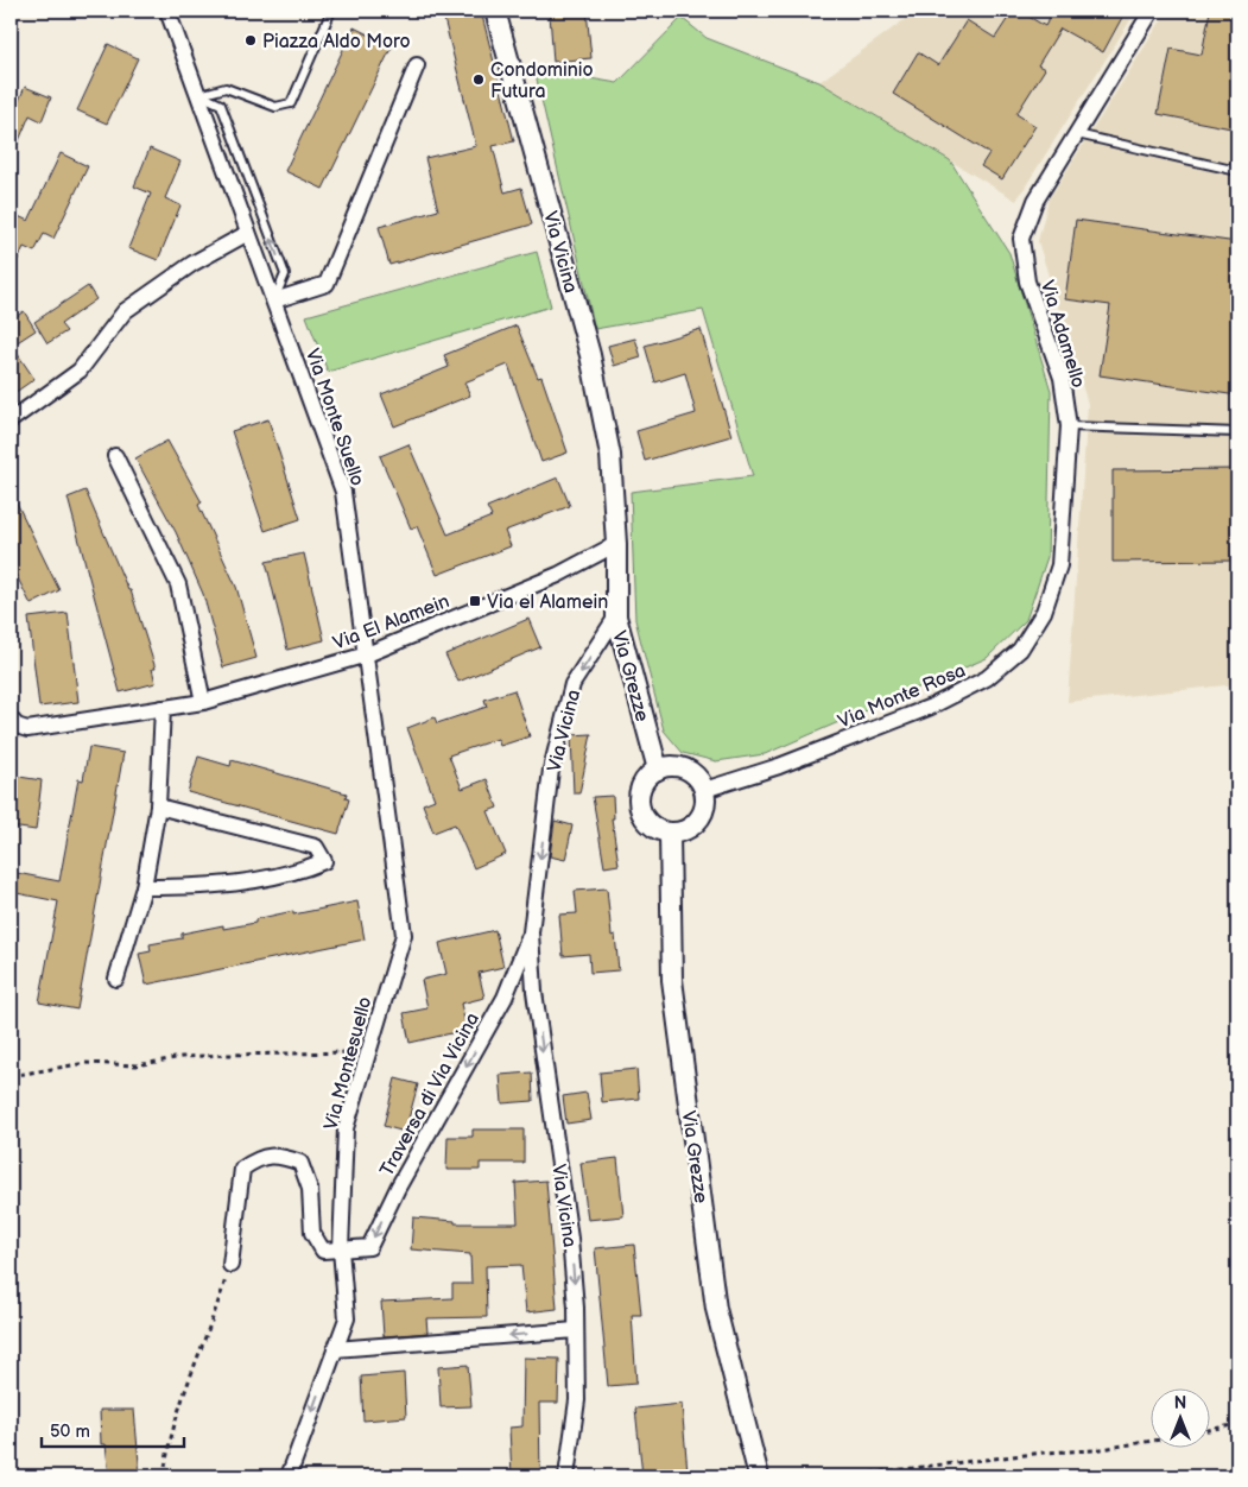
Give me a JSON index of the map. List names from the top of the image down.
{
  "streets": {
    "street": [
      "Via Vicina",
      "Via Adamello",
      "Via Monte Suello",
      "Via El Alamein",
      "Via Grezze",
      "Via Monte Rosa",
      "Via Montesuello",
      "Traversa di Via Vicina"
    ]
  },
  "crossings": [
    ["Via Vicina", "Via El Alamein"],
    ["Via Vicina", "Via Grezze"],
    ["Via Vicina", "Traversa di Via Vicina"],
    ["Via Adamello", "Via Monte Rosa"],
    ["Via Monte Suello", "Via El Alamein"],
    ["Via Monte Suello", "Via Montesuello"],
    ["Via El Alamein", "Via Montesuello"],
    ["Via Grezze", "Via Monte Rosa"],
    ["Via Montesuello", "Traversa di Via Vicina"]
  ],
  "one_way": ["Via Vicina", "Traversa di Via Vicina"],
  "places": {
    "other": ["Piazza Aldo Moro", "Condominio Futura"],
    "transit": ["Via el Alamein"]
  },
  "scale_bar": "50 m",
  "north": "top"
}
